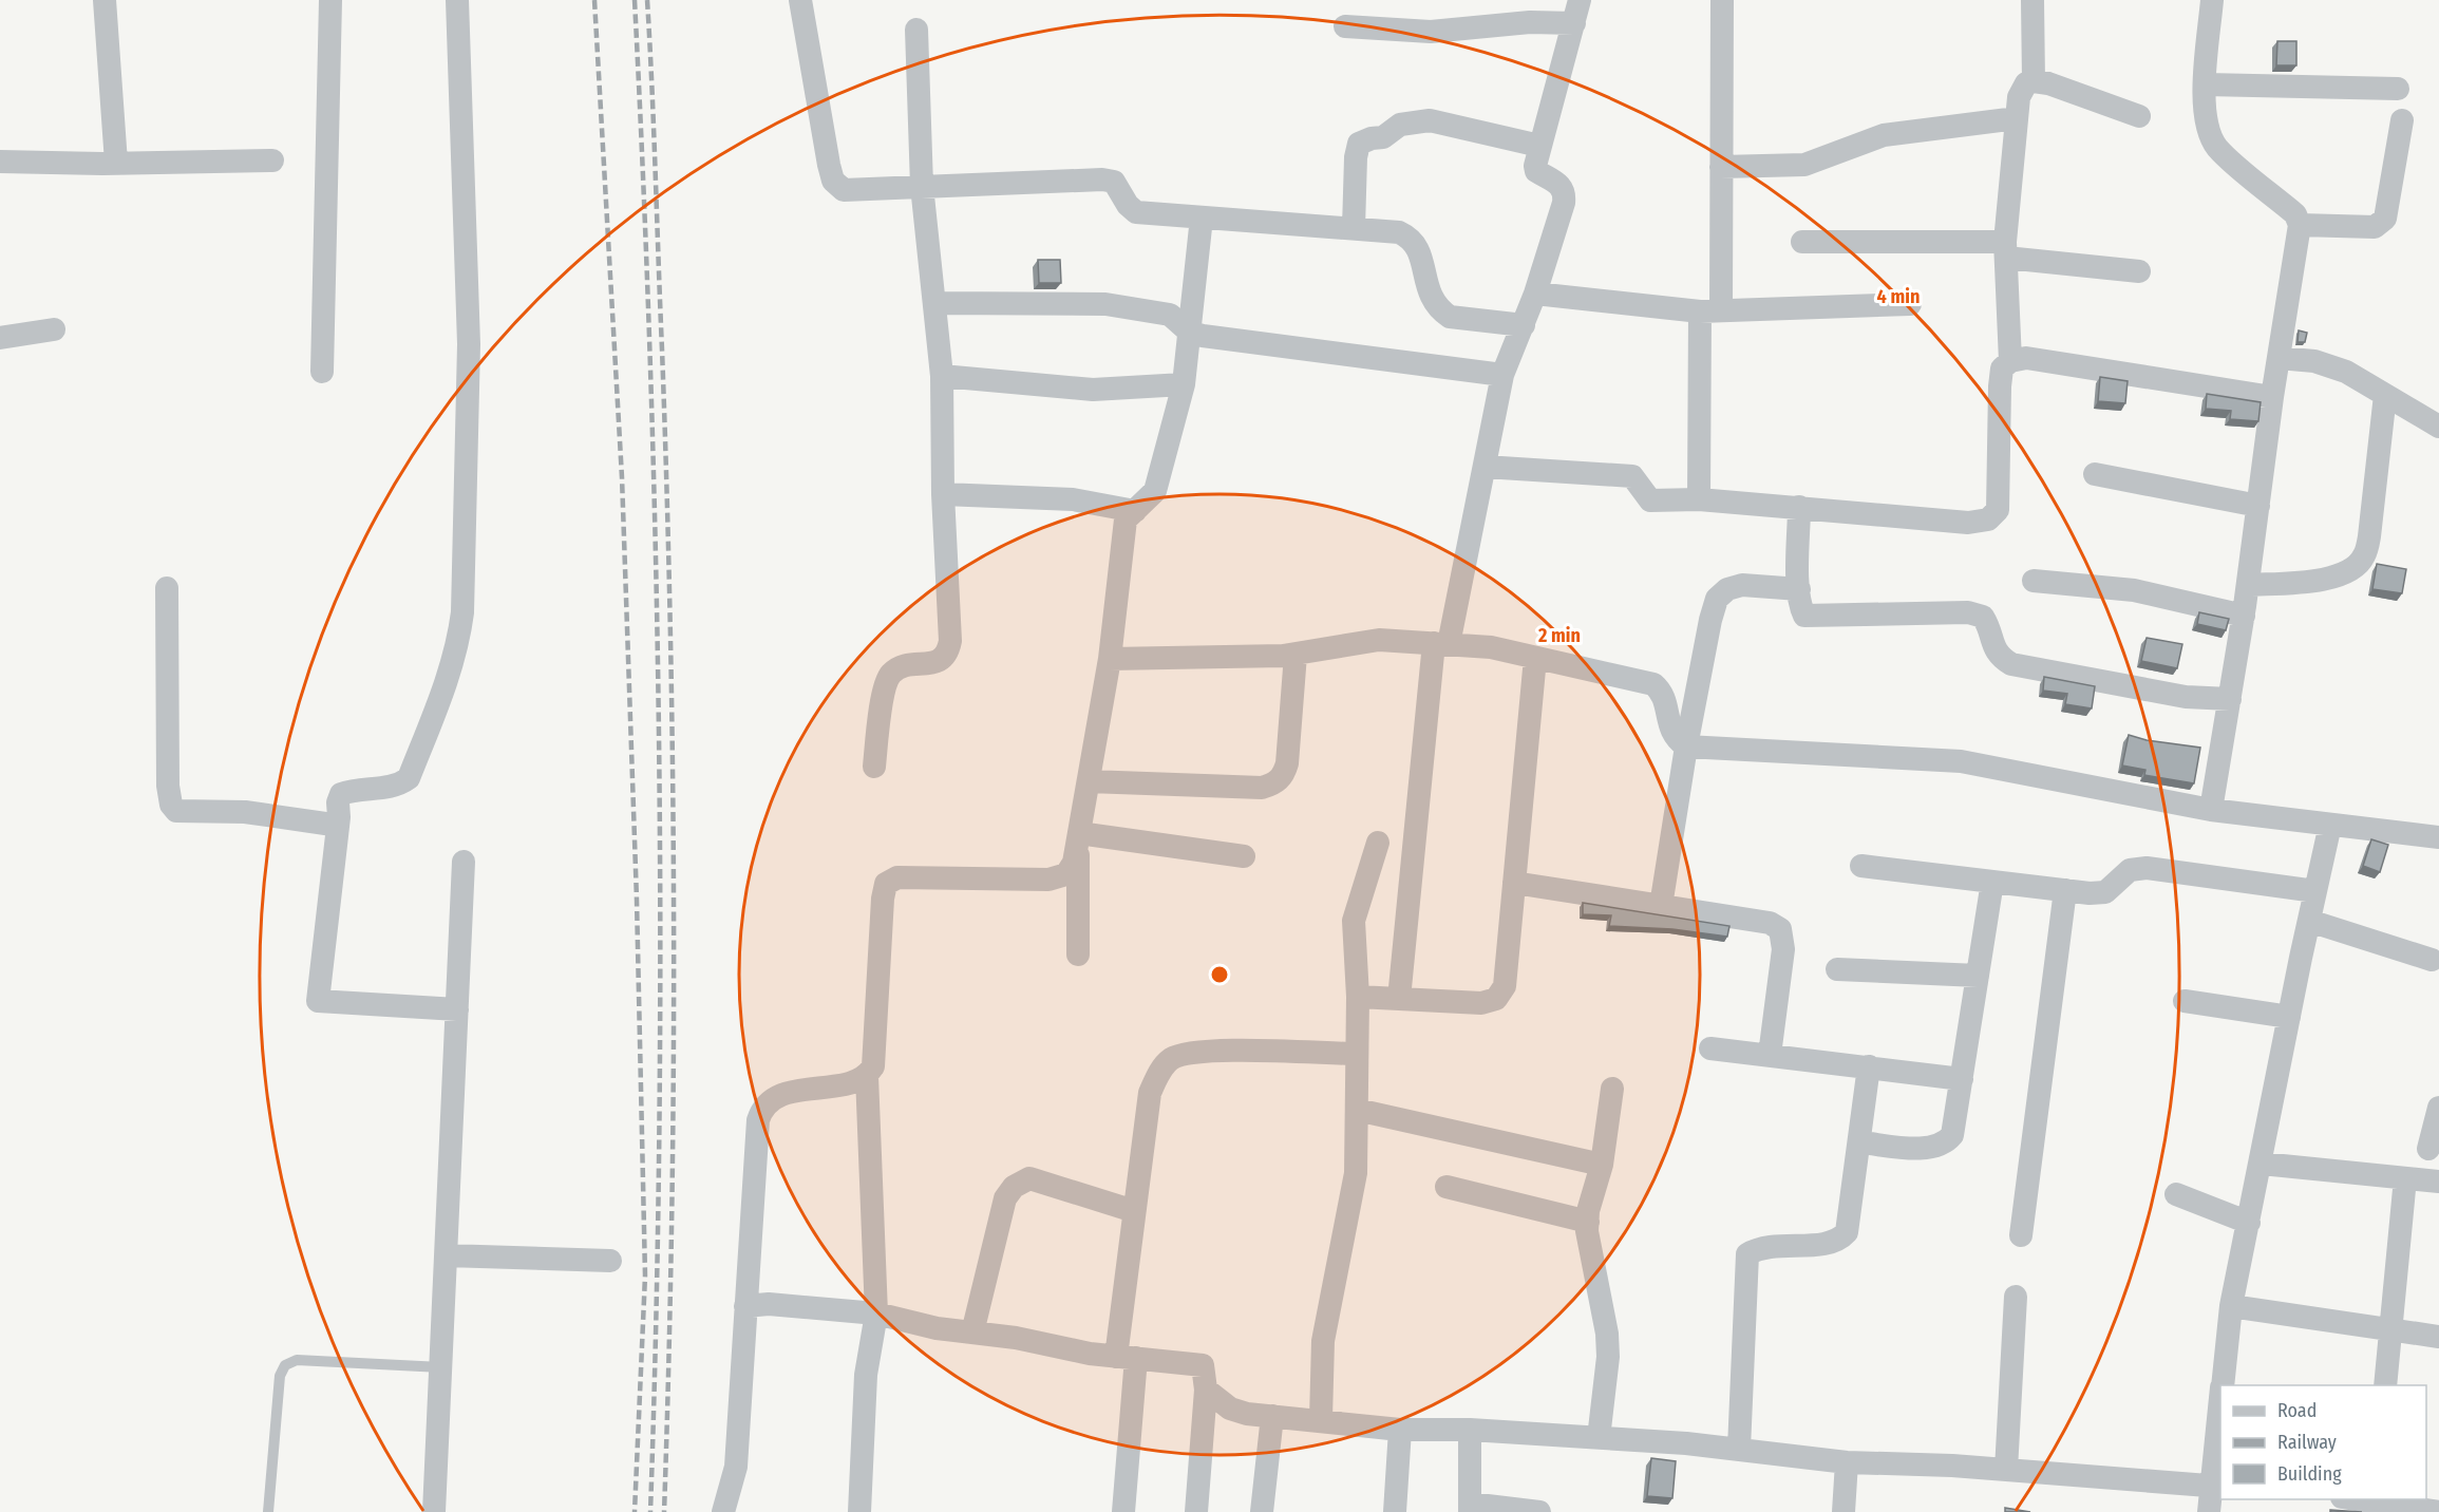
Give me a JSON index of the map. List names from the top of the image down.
{
  "legend": ["Road", "Railway", "Building"],
  "rings": ["4 min", "2 min"]
}
